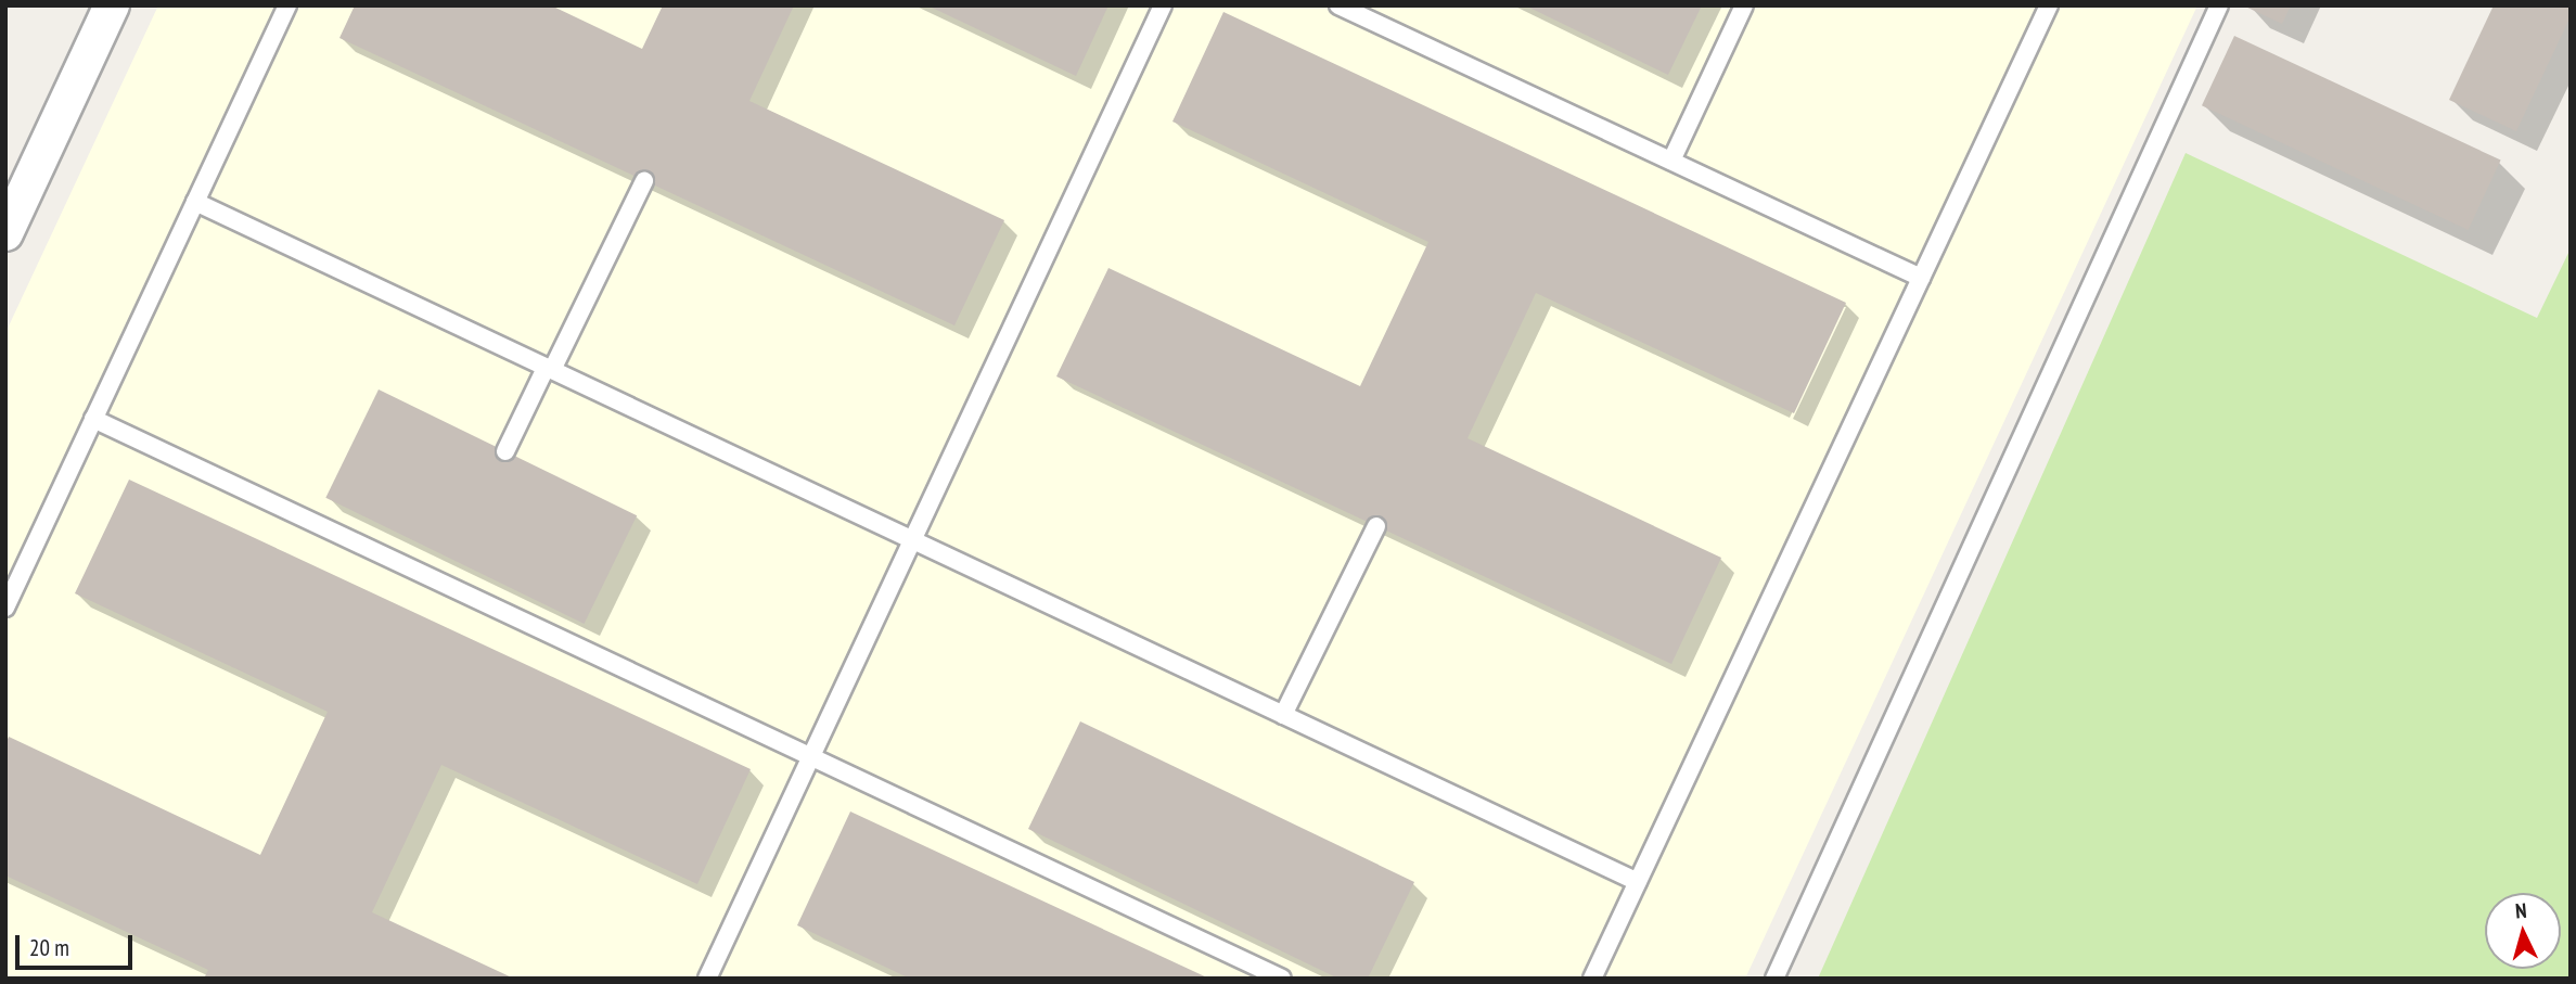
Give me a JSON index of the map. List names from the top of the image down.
{
  "scale_bar": "20 m",
  "north": "top"
}
